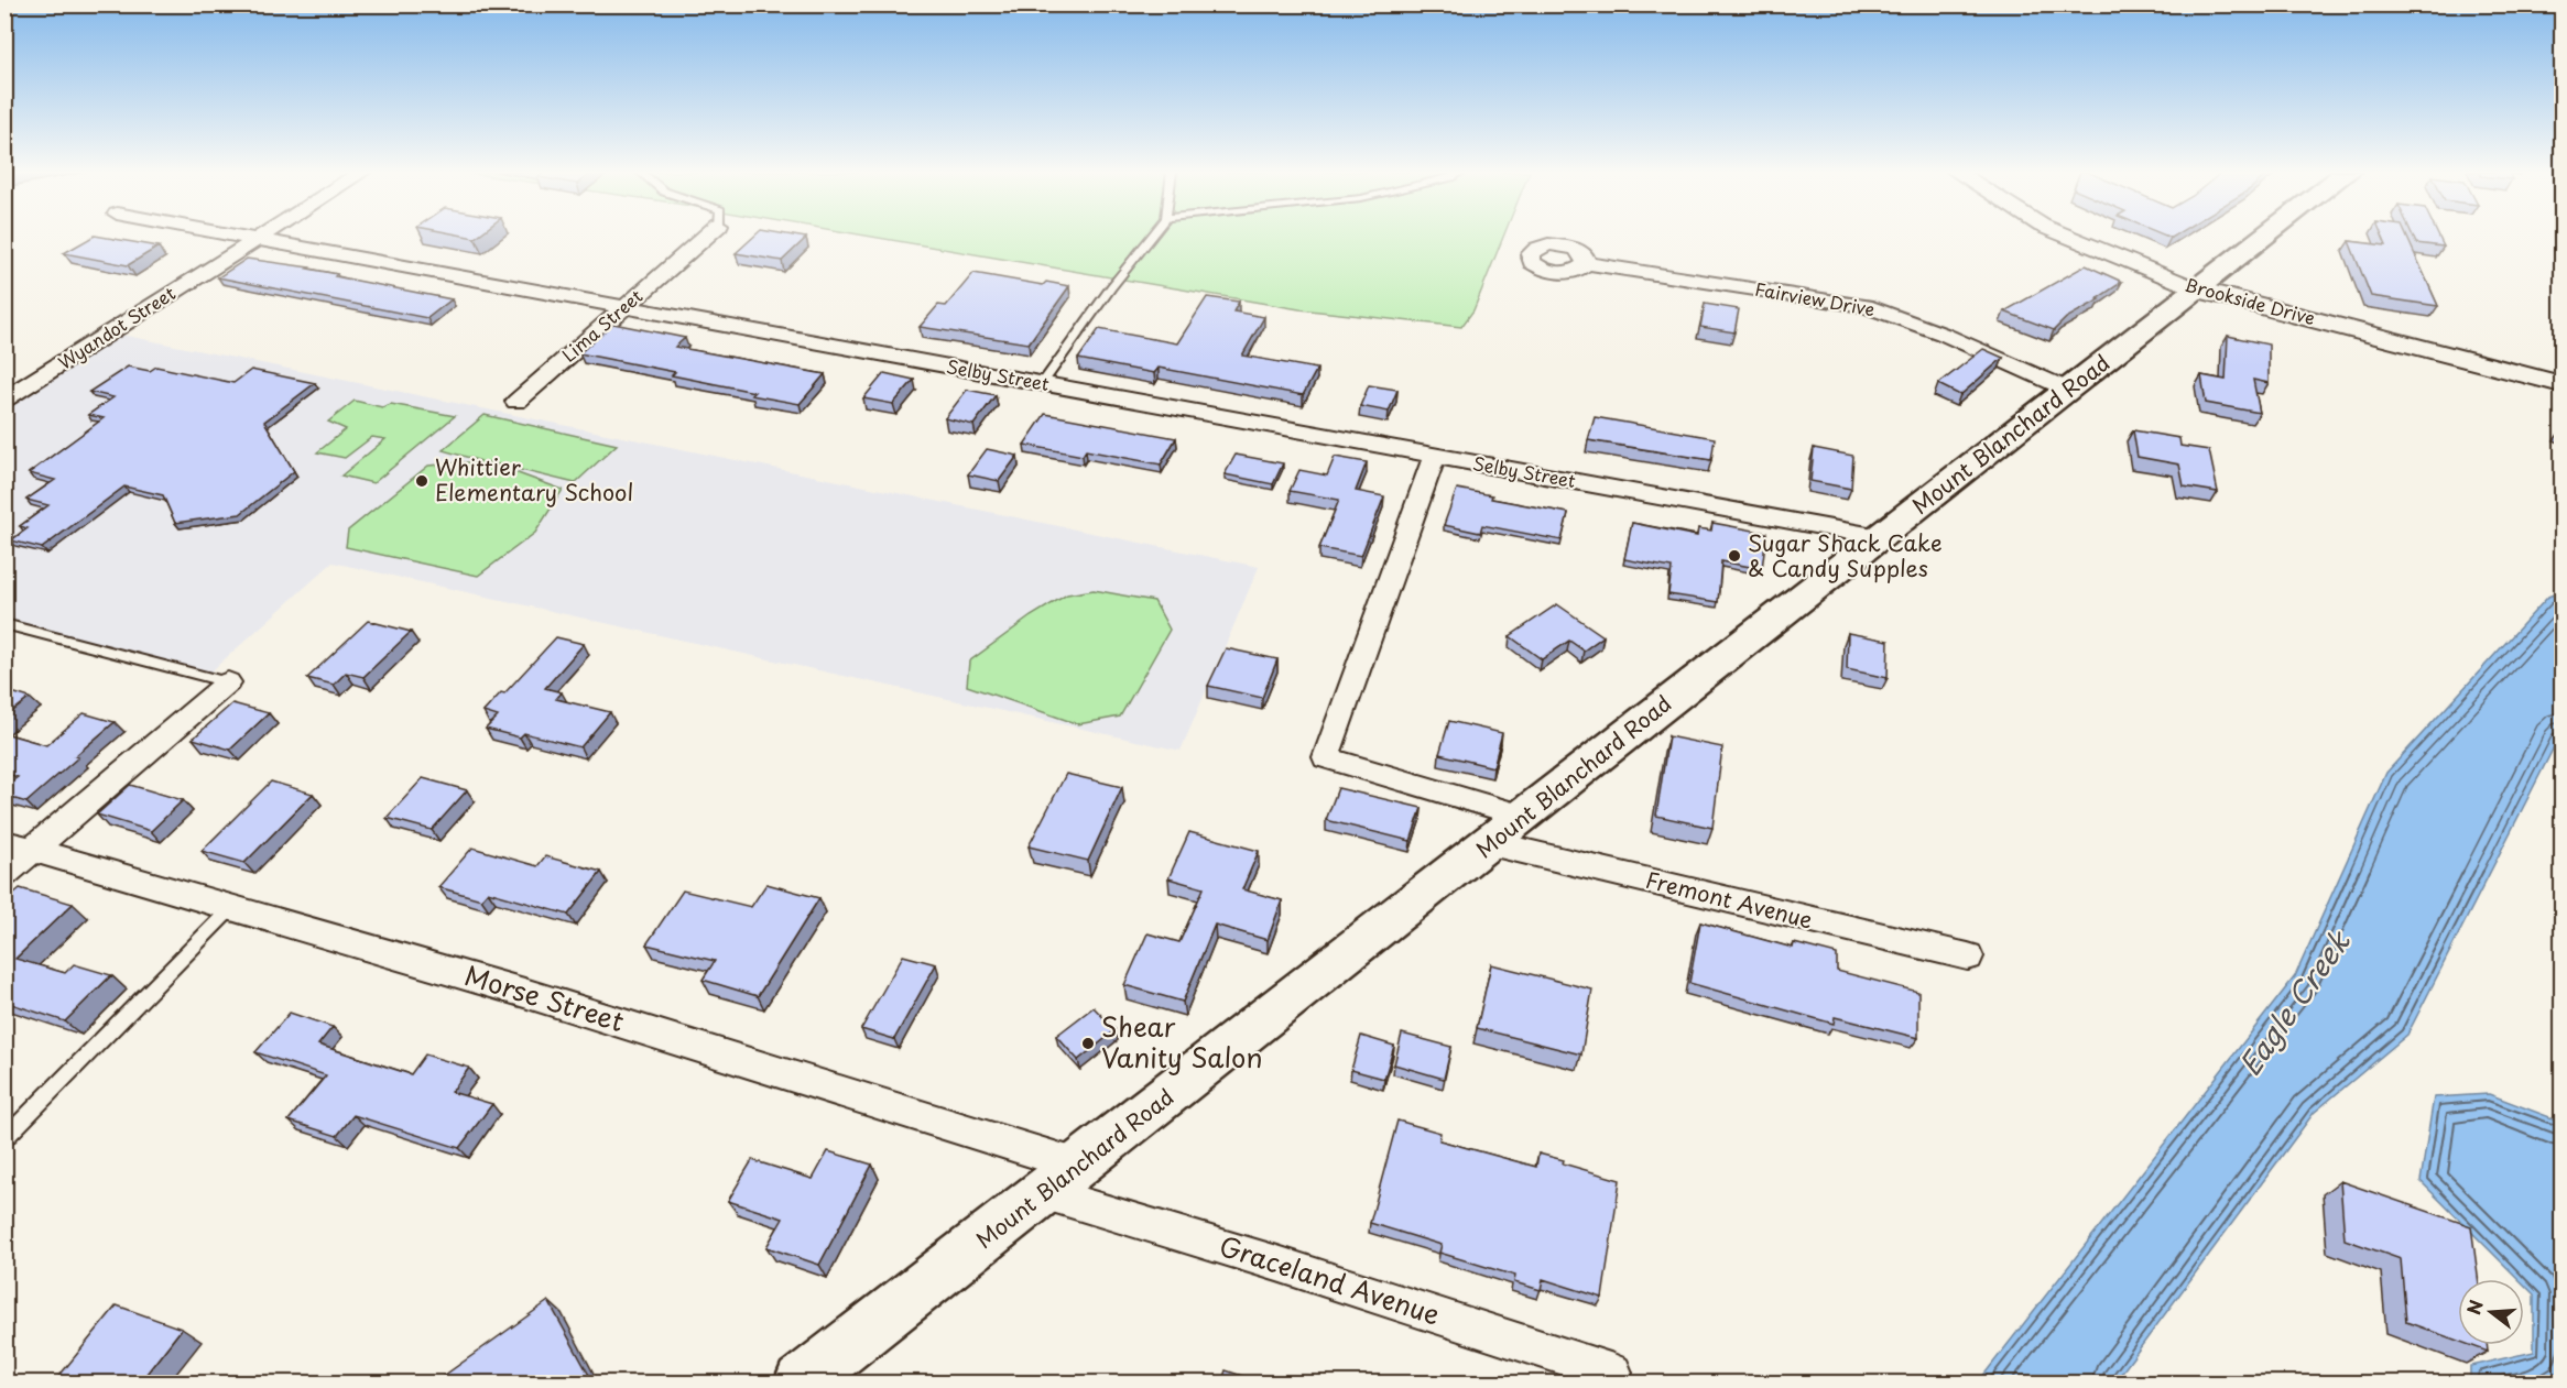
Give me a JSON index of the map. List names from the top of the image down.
{
  "streets": {
    "main road": ["Mount Blanchard Road"],
    "street": [
      "Fairview Drive",
      "Brookside Drive",
      "Lima Street",
      "Wyandot Street",
      "Selby Street",
      "Fremont Avenue",
      "Morse Street",
      "Graceland Avenue"
    ]
  },
  "crossings": [
    ["Fairview Drive", "Mount Blanchard Road"],
    ["Brookside Drive", "Mount Blanchard Road"],
    ["Lima Street", "Selby Street"],
    ["Wyandot Street", "Selby Street"],
    ["Selby Street", "Mount Blanchard Road"],
    ["Mount Blanchard Road", "Fremont Avenue"],
    ["Mount Blanchard Road", "Morse Street"],
    ["Mount Blanchard Road", "Graceland Avenue"]
  ],
  "water": ["Eagle Creek"],
  "places": ["Whittier Elementary School", "Sugar Shack Cake & Candy Supples", "Shear Vanity Salon"],
  "north": "left"
}
